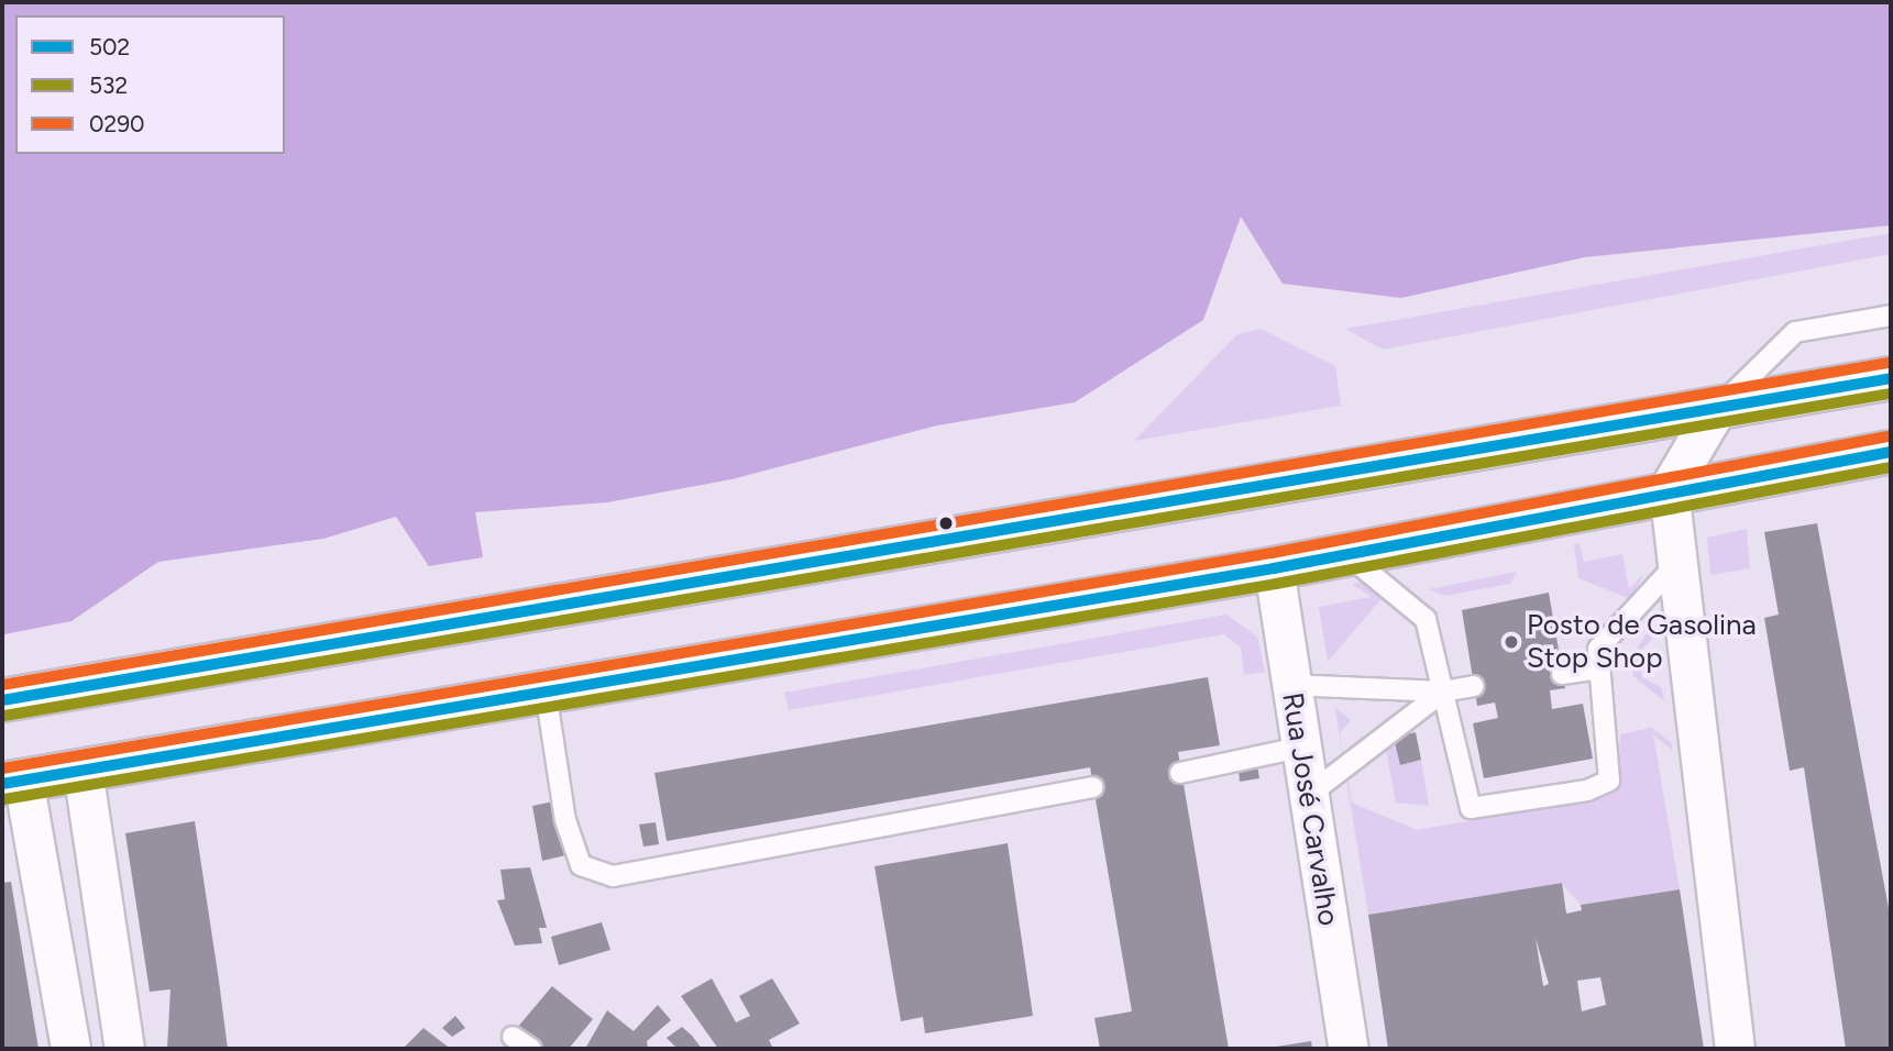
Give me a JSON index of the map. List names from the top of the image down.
{
  "streets": {
    "street": ["Rua José Carvalho"]
  },
  "places": ["Posto de Gasolina Stop Shop"],
  "lines": ["transit line 0290", "transit line 502", "transit line 532"],
  "legend": ["502", "532", "0290"]
}
